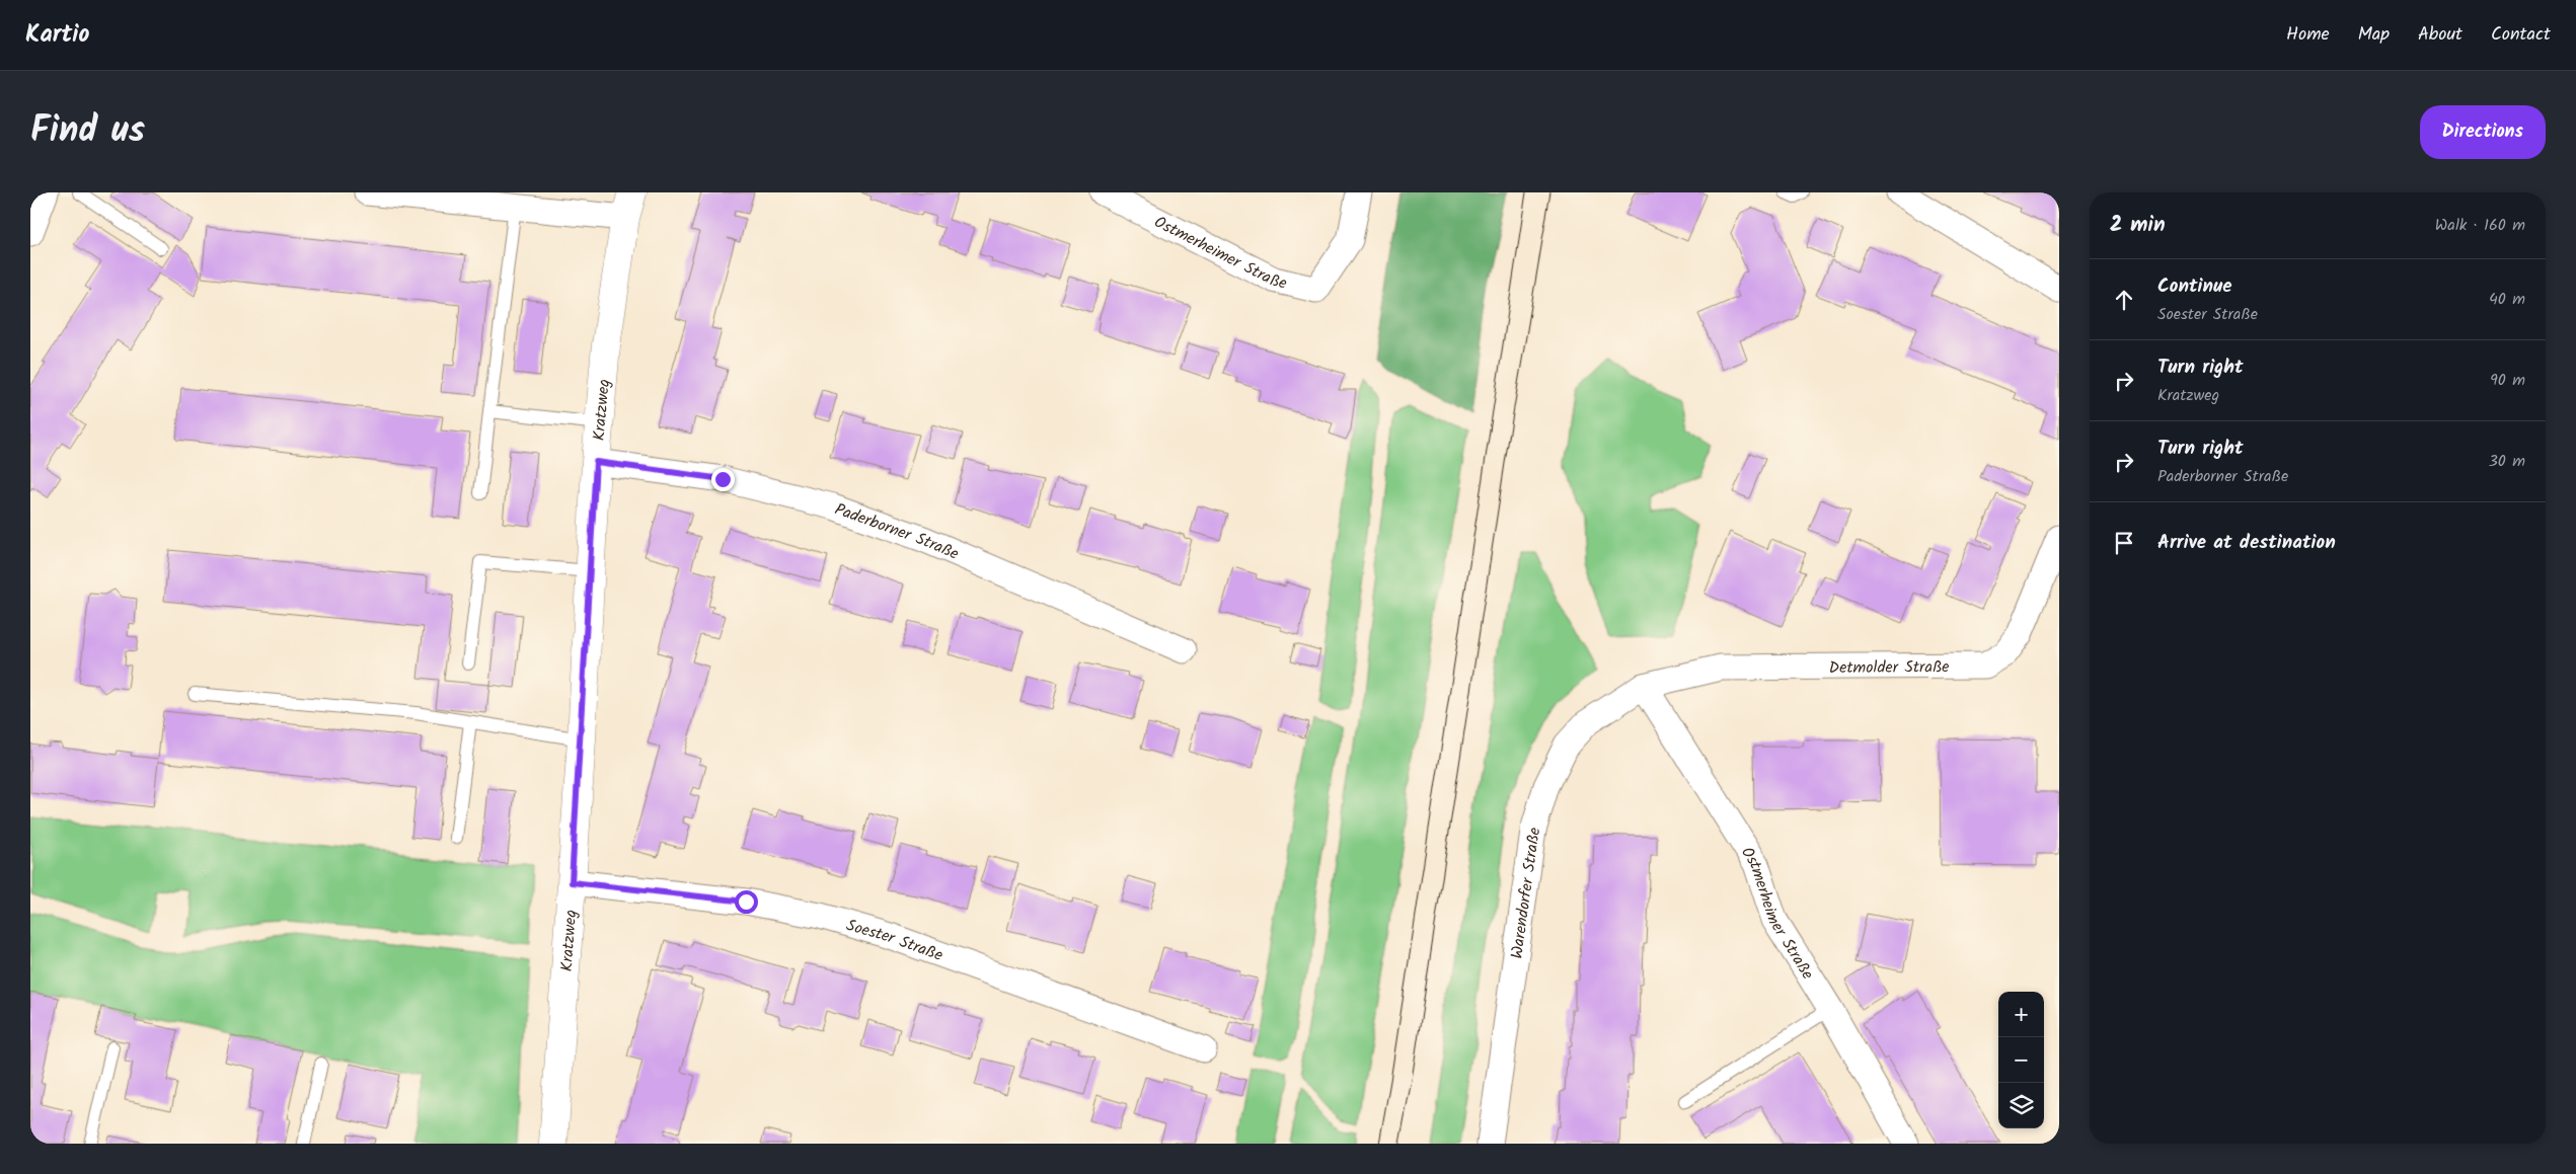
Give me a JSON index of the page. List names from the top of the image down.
{
  "streets": {
    "street": [
      "Ostmerheimer Straße",
      "Kratzweg",
      "Paderborner Straße",
      "Detmolder Straße",
      "Warendorfer Straße",
      "Soester Straße"
    ]
  },
  "crossings": [
    ["Ostmerheimer Straße", "Detmolder Straße"],
    ["Ostmerheimer Straße", "Warendorfer Straße"],
    ["Kratzweg", "Paderborner Straße"],
    ["Kratzweg", "Soester Straße"],
    ["Detmolder Straße", "Warendorfer Straße"]
  ],
  "page": {
    "header": "Kartio",
    "nav": [
      "Home",
      "Map",
      "About",
      "Contact"
    ],
    "title": "Find us",
    "buttons": "Directions",
    "heading": ["2 min", "Walk · 160 m"],
    "list": [
      ["Continue", "Soester Straße", "40 m"],
      ["Turn right", "Kratzweg", "90 m"],
      ["Turn right", "Paderborner Straße", "30 m"],
      "Arrive at destination"
    ],
    "map_buttons": ["+", "−"]
  }
}
